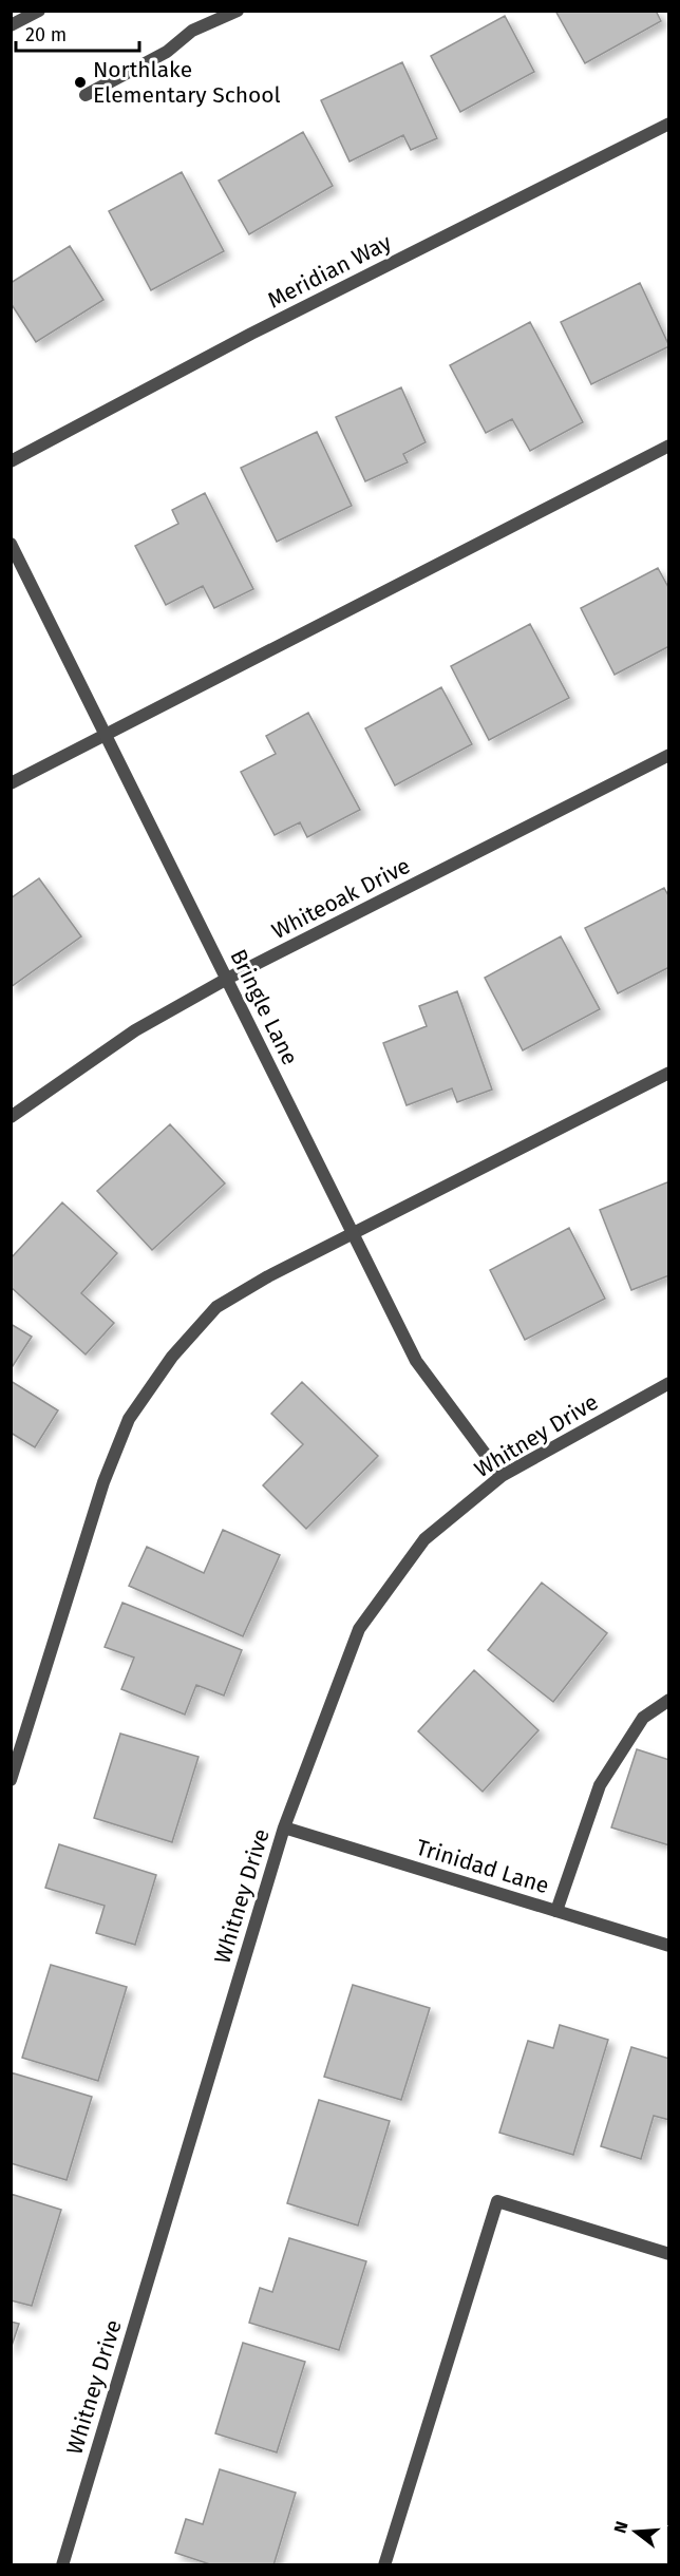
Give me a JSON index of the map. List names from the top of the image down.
{
  "streets": {
    "street": [
      "Meridian Way",
      "Whiteoak Drive",
      "Bringle Lane",
      "Whitney Drive",
      "Trinidad Lane"
    ]
  },
  "crossings": [
    ["Whiteoak Drive", "Bringle Lane"],
    ["Bringle Lane", "Whitney Drive"],
    ["Whitney Drive", "Trinidad Lane"]
  ],
  "places": ["Northlake Elementary School"],
  "scale_bar": "20 m",
  "north": "left"
}
